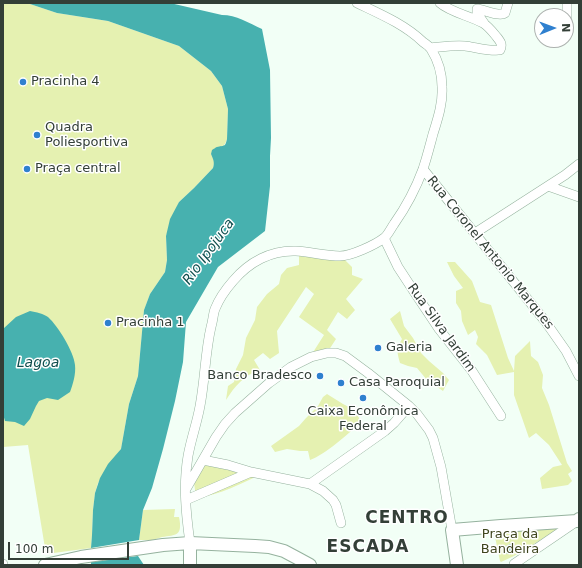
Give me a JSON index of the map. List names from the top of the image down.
{
  "streets": {
    "street": ["Rua Coronel Antonio Marques", "Rua Silva Jardim"]
  },
  "districts": ["CENTRO", "ESCADA"],
  "water": ["Rio Ipojuca", "Lagoa"],
  "parks": ["Praça da Bandeira"],
  "places": [
    "Pracinha 4",
    "Quadra Poliesportiva",
    "Praça central",
    "Pracinha 1",
    "Galeria",
    "Banco Bradesco",
    "Casa Paroquial",
    "Caixa Econômica Federal"
  ],
  "scale_bar": "100 m",
  "north": "right"
}
